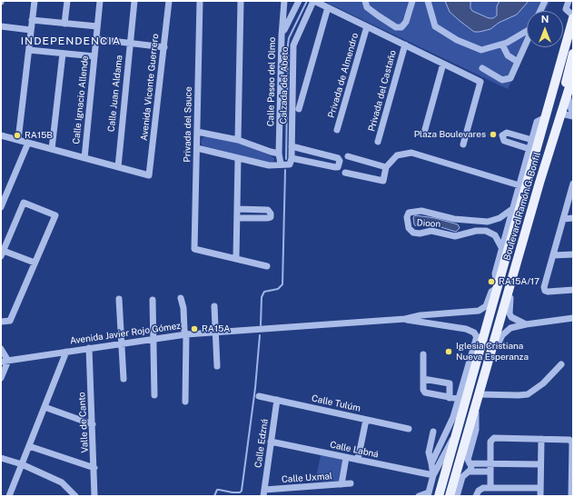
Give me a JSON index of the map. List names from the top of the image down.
{
  "streets": {
    "main road": ["Boulevard Ramón G. Bonfil"],
    "street": [
      "Privada de Almendro",
      "Calle Paseo del Olmo",
      "Calzada del Abeto",
      "Avenida Vicente Guerrero",
      "Privada del Castaño",
      "Calle Juan Aldama",
      "Calle Ignacio Allende",
      "Privada del Sauce",
      "Dioon",
      "Avenida Javier Rojo Gómez",
      "Calle Tulúm",
      "Valle de Canto",
      "Calle Edzná",
      "Calle Labná",
      "Calle Uxmal"
    ]
  },
  "crossings": [
    ["Calle Paseo del Olmo", "Calzada del Abeto"],
    ["Avenida Vicente Guerrero", "Calle Juan Aldama"],
    ["Boulevard Ramón G. Bonfil", "Dioon"],
    ["Boulevard Ramón G. Bonfil", "Avenida Javier Rojo Gómez"],
    ["Boulevard Ramón G. Bonfil", "Calle Labná"],
    ["Avenida Javier Rojo Gómez", "Valle de Canto"],
    ["Calle Tulúm", "Calle Edzná"],
    ["Calle Edzná", "Calle Labná"],
    ["Calle Edzná", "Calle Uxmal"]
  ],
  "districts": ["INDEPENDENCIA"],
  "places": [
    "Plaza Boulevares",
    "RA15B",
    "RA15A/17",
    "RA15A",
    "Iglesia Cristiana Nueva Esperanza"
  ],
  "north": "top"
}
